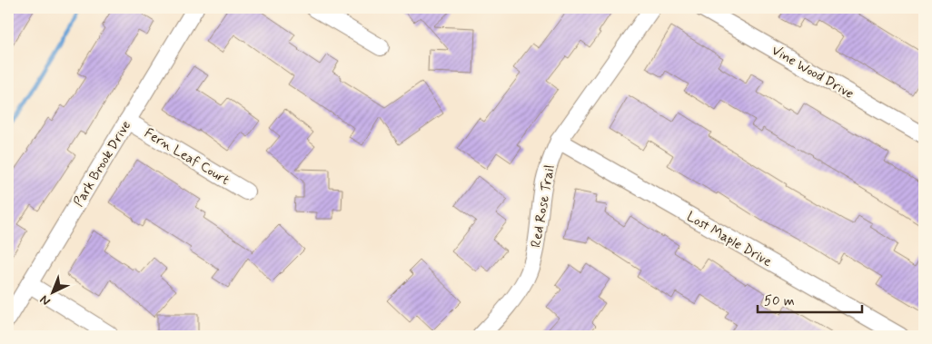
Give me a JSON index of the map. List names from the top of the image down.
{
  "streets": {
    "street": [
      "Vine Wood Drive",
      "Fern Leaf Court",
      "Park Brook Drive",
      "Red Rose Trail",
      "Lost Maple Drive"
    ]
  },
  "crossings": [
    ["Fern Leaf Court", "Park Brook Drive"],
    ["Red Rose Trail", "Lost Maple Drive"]
  ],
  "scale_bar": "50 m",
  "north": "bottom left"
}
